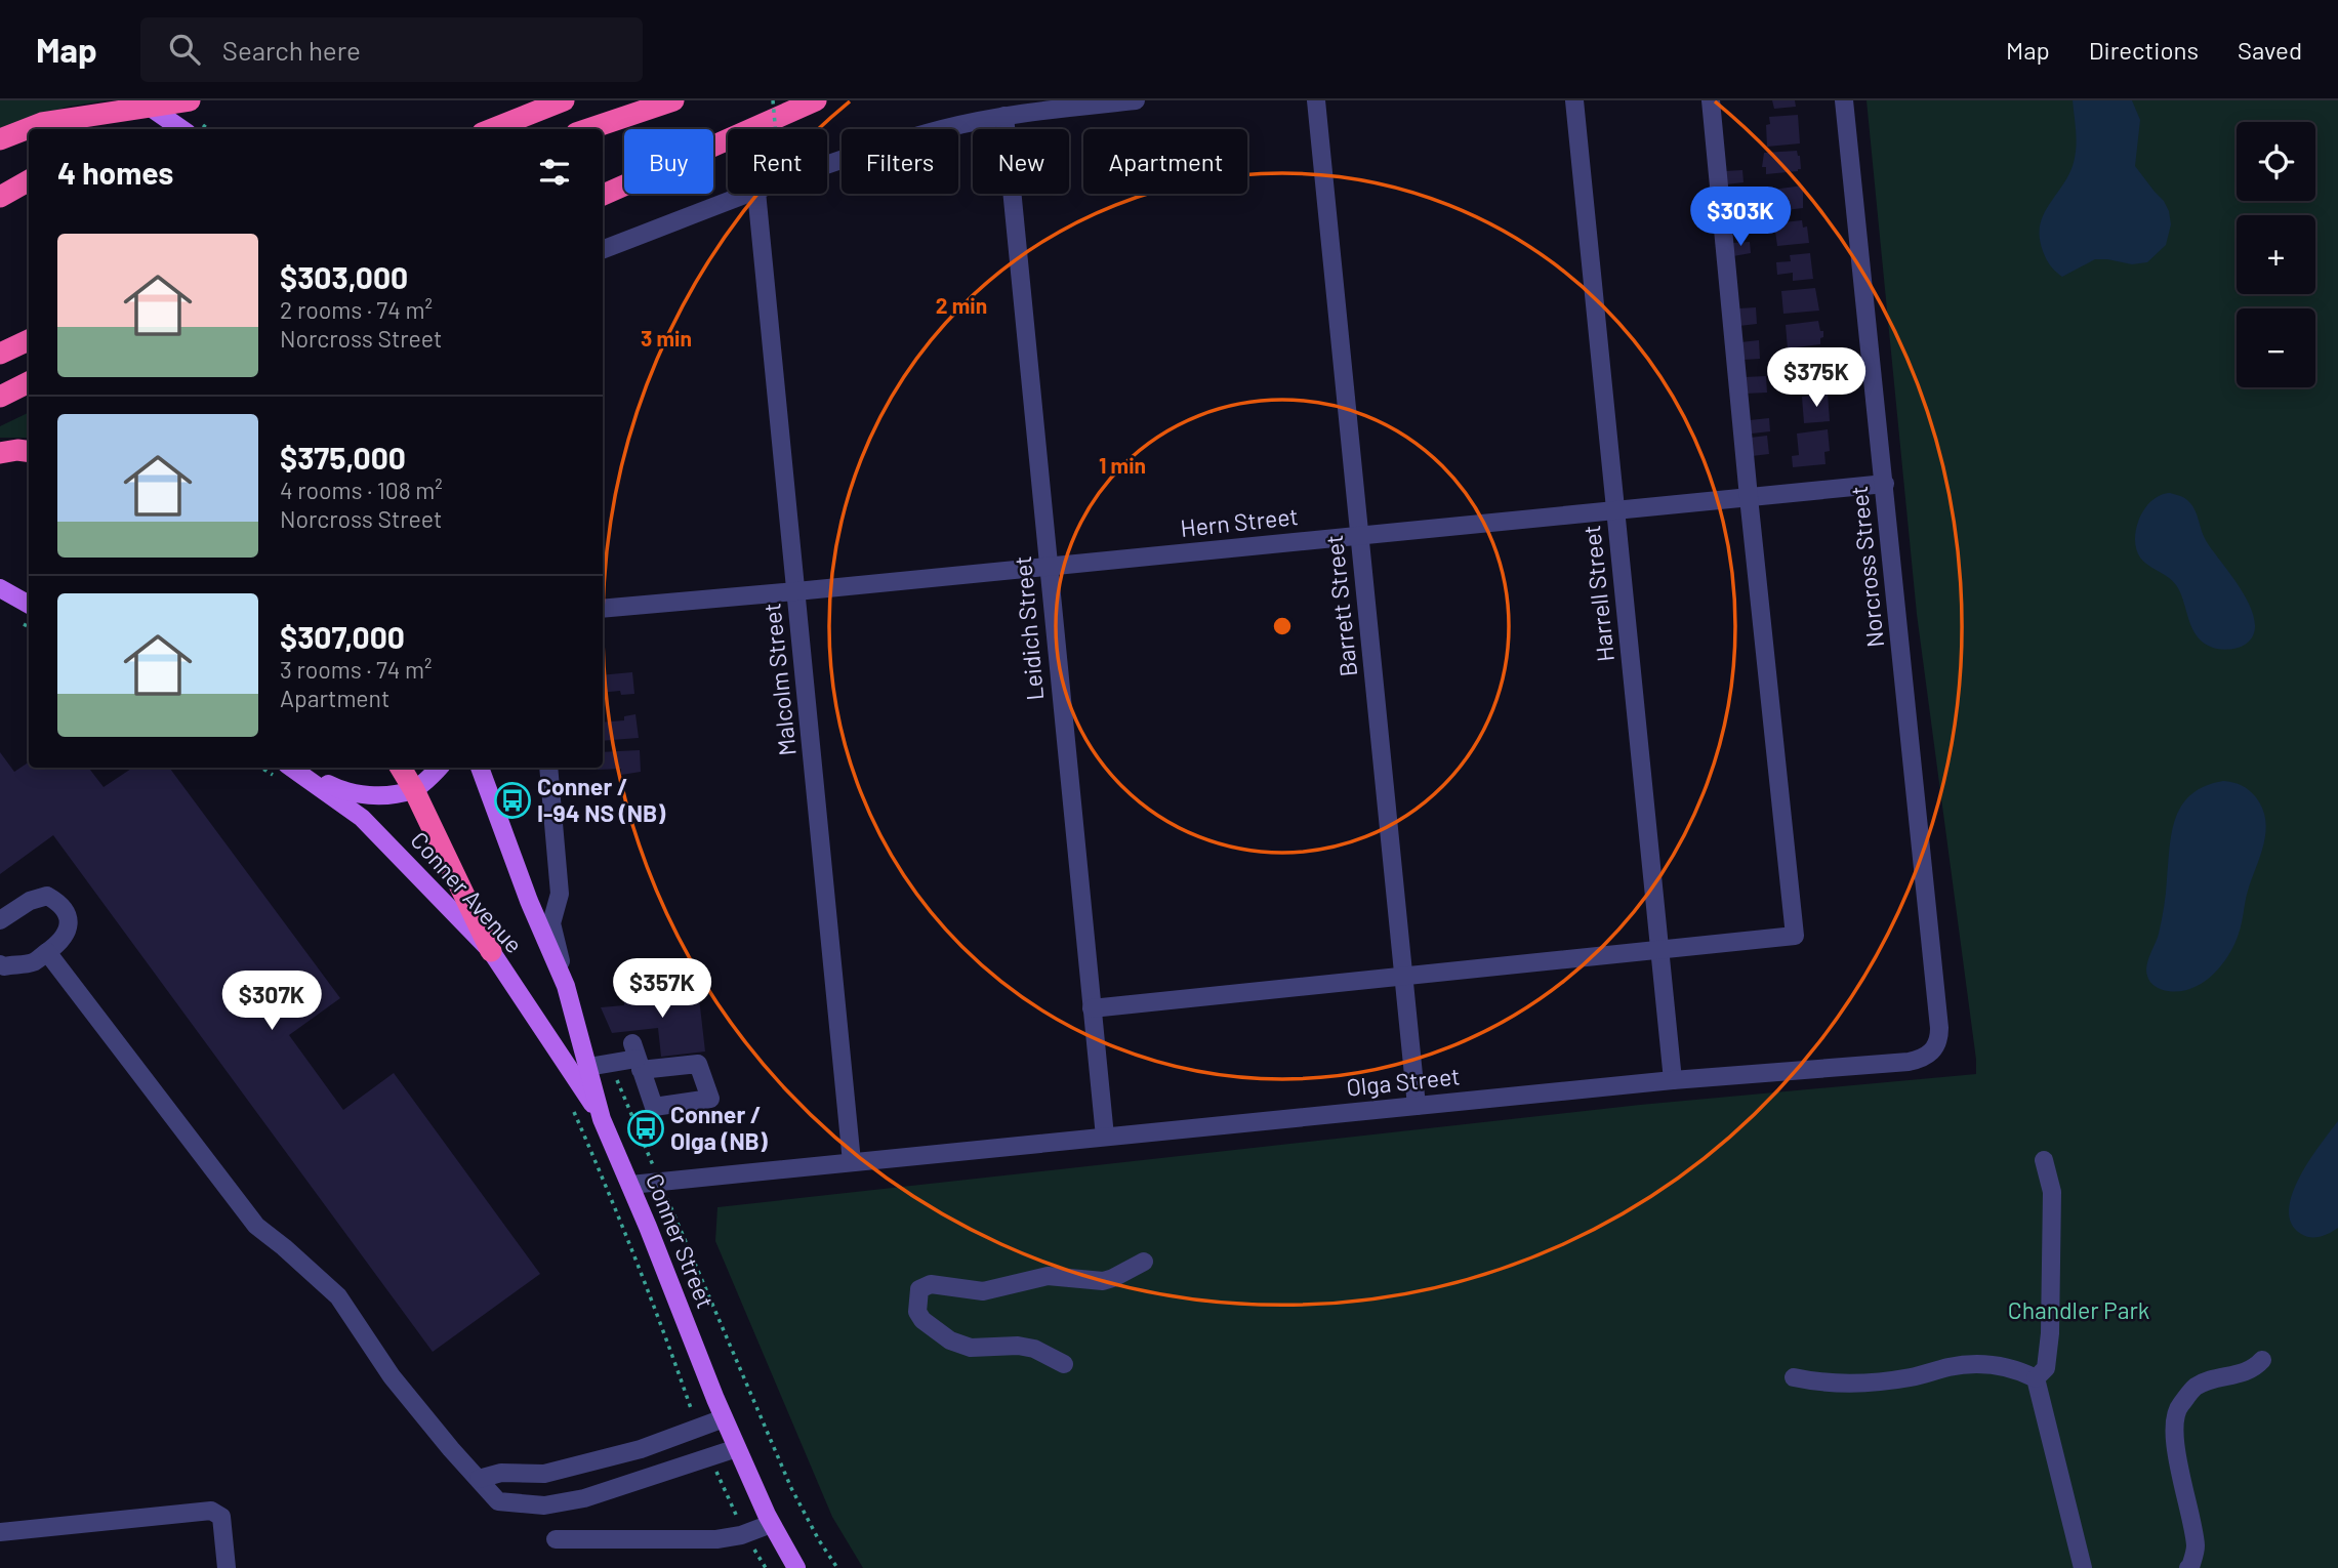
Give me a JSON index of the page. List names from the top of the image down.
{
  "streets": {
    "main road": ["Conner Avenue", "Conner Street"],
    "street": [
      "Hern Street",
      "Norcross Street",
      "Harrell Street",
      "Barrett Street",
      "Leidich Street",
      "Malcolm Street",
      "Olga Street"
    ]
  },
  "crossings": [
    ["Hern Street", "Norcross Street"],
    ["Hern Street", "Harrell Street"],
    ["Hern Street", "Barrett Street"],
    ["Hern Street", "Leidich Street"],
    ["Hern Street", "Malcolm Street"],
    ["Norcross Street", "Olga Street"],
    ["Harrell Street", "Olga Street"],
    ["Barrett Street", "Olga Street"],
    ["Leidich Street", "Olga Street"],
    ["Malcolm Street", "Olga Street"],
    ["Conner Avenue", "Conner Street"],
    ["Olga Street", "Conner Street"]
  ],
  "parks": ["Chandler Park"],
  "places": {
    "bus stop": ["Conner / I-94 NS (NB)", "Conner / Olga (NB)"]
  },
  "page": {
    "header": "Map",
    "search": "Search here",
    "nav": ["Map", "Directions", "Saved"],
    "map_buttons": ["+", "−"],
    "chip": [
      "Buy",
      "Rent",
      "Filters",
      "New",
      "Apartment"
    ],
    "heading": "4 homes",
    "price": [
      "$303K",
      "$375K",
      "$357K",
      "$307K"
    ],
    "list": [
      {
        "name": "$303,000",
        "note": "2 rooms · 74 m² · Norcross Street"
      },
      {
        "name": "$375,000",
        "note": "4 rooms · 108 m² · Norcross Street"
      },
      {
        "name": "$307,000",
        "note": "3 rooms · 74 m² · Apartment"
      }
    ]
  },
  "rings": ["2 min", "3 min", "1 min"]
}
